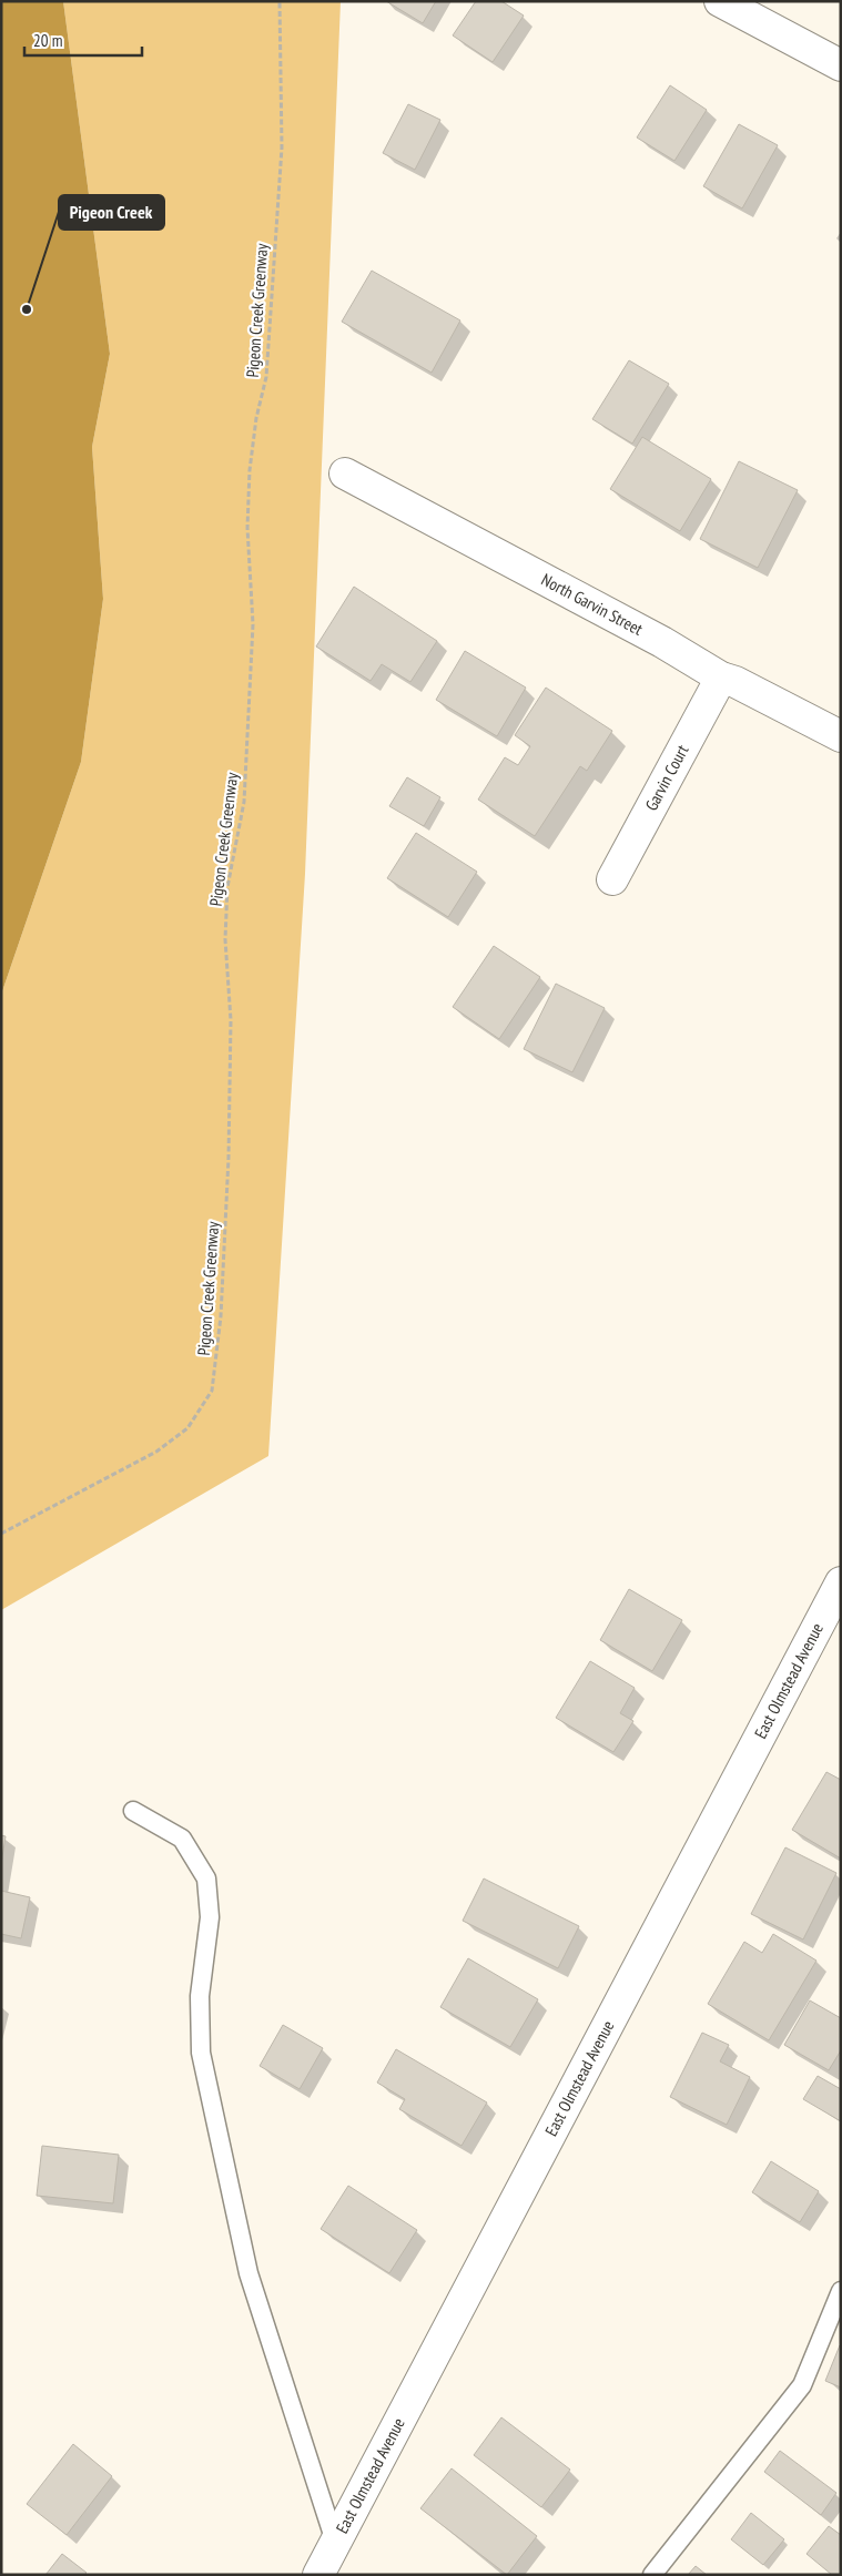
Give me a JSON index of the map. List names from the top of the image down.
{
  "streets": {
    "street": ["North Garvin Street", "Garvin Court", "East Olmstead Avenue"],
    "path": ["Pigeon Creek Greenway"]
  },
  "crossings": [
    ["North Garvin Street", "Garvin Court"]
  ],
  "places": ["Pigeon Creek"],
  "scale_bar": "20 m"
}
